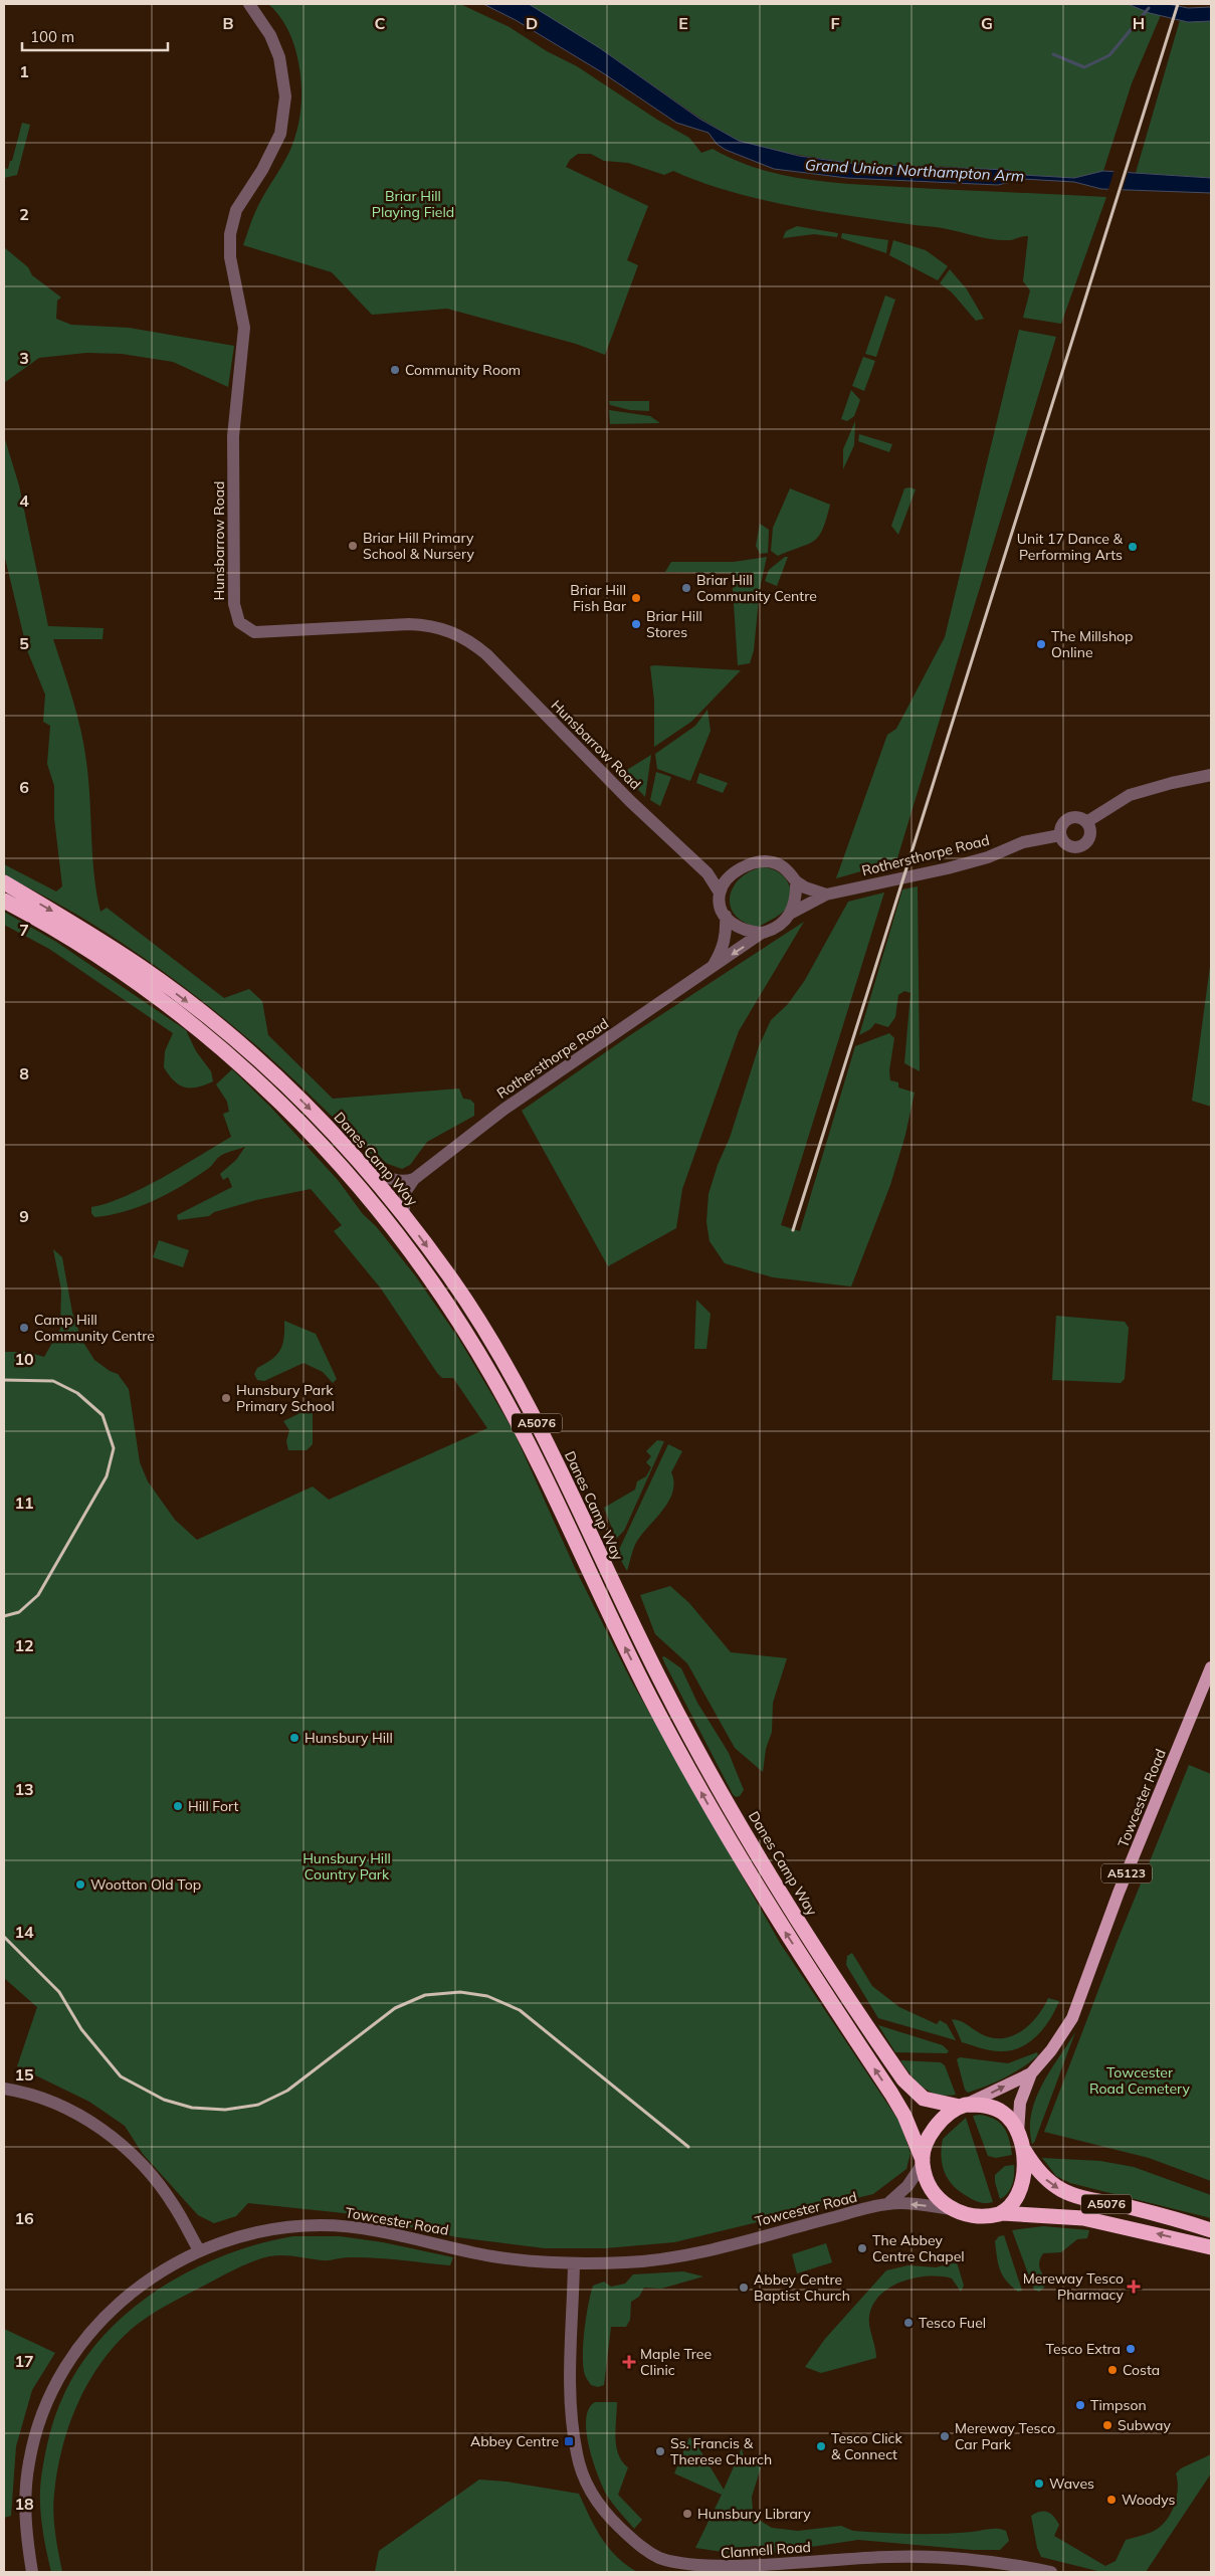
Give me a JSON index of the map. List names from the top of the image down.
{
  "streets": {
    "highway": ["Danes Camp Way", "A5076"],
    "main road": ["Towcester Road", "A5123"],
    "street": ["Hunsbarrow Road", "Rothersthorpe Road", "Clannell Road"]
  },
  "crossings": [
    ["Hunsbarrow Road", "Rothersthorpe Road"],
    ["Danes Camp Way", "A5076"],
    ["Danes Camp Way", "Towcester Road"],
    ["A5076", "Towcester Road"],
    ["Towcester Road", "Clannell Road"]
  ],
  "water": ["Grand Union Northampton Arm"],
  "parks": ["Briar Hill Playing Field", "Hunsbury Hill Country Park", "Towcester Road Cemetery"],
  "places": {
    "other": [
      "Community Room",
      "Briar Hill Primary School & Nursery",
      "Unit 17 Dance & Performing Arts",
      "Briar Hill Community Centre",
      "Briar Hill Fish Bar",
      "Briar Hill Stores",
      "The Millshop Online",
      "Camp Hill Community Centre",
      "Hunsbury Park Primary School",
      "Hunsbury Hill",
      "Hill Fort",
      "Wootton Old Top",
      "The Abbey Centre Chapel",
      "Abbey Centre Baptist Church",
      "Tesco Fuel",
      "Tesco Extra",
      "Costa",
      "Timpson",
      "Subway",
      "Mereway Tesco Car Park",
      "Tesco Click & Connect",
      "Ss. Francis & Therese Church",
      "Waves",
      "Woodys",
      "Hunsbury Library"
    ],
    "health": ["Mereway Tesco Pharmacy", "Maple Tree Clinic"],
    "transit": ["Abbey Centre"]
  },
  "scale_bar": "100 m",
  "grid": {
    "columns": [
      "B",
      "C",
      "D",
      "E",
      "F",
      "G",
      "H"
    ],
    "rows": [
      "1",
      "2",
      "3",
      "4",
      "5",
      "6",
      "7",
      "8",
      "9",
      "10",
      "11",
      "12",
      "13",
      "14",
      "15",
      "16",
      "17",
      "18"
    ]
  }
}
